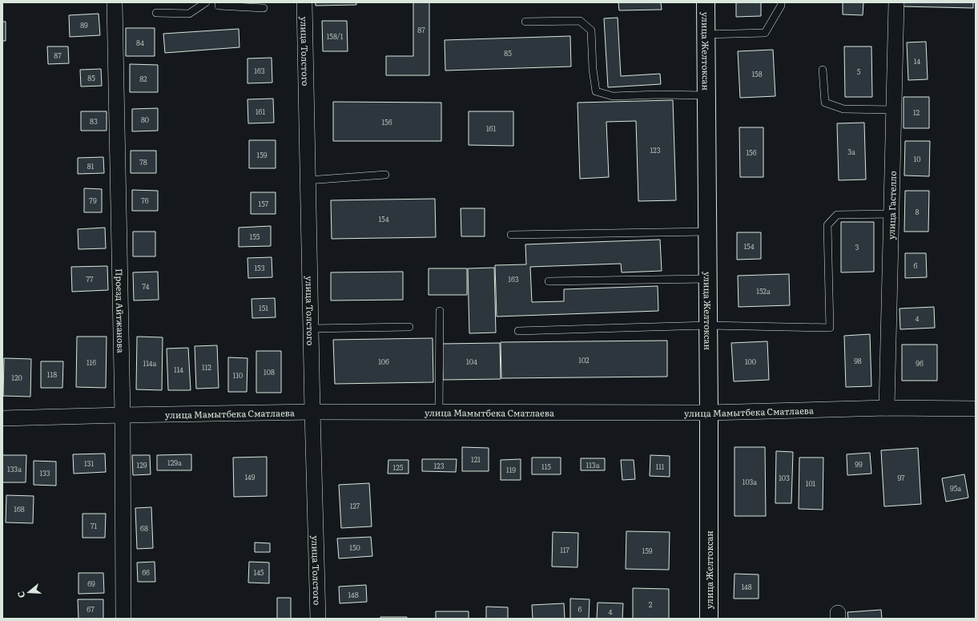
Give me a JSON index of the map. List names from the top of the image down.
{
  "streets": {
    "street": [
      "улица Толстого",
      "улица Желтоксан",
      "улица Гастелло",
      "Проезд Айтжанова",
      "улица Мамытбека Сматлаева"
    ]
  },
  "crossings": [
    ["улица Толстого", "улица Мамытбека Сматлаева"],
    ["улица Желтоксан", "улица Мамытбека Сматлаева"],
    ["улица Гастелло", "улица Мамытбека Сматлаева"],
    ["Проезд Айтжанова", "улица Мамытбека Сматлаева"]
  ],
  "house_numbers": [
    "89",
    "87",
    "158/1",
    "84",
    "85",
    "87",
    "14",
    "163",
    "5",
    "158",
    "85",
    "82",
    "161",
    "12",
    "80",
    "83",
    "156",
    "161",
    "123",
    "3а",
    "156",
    "159",
    "10",
    "78",
    "81",
    "79",
    "76",
    "157",
    "8",
    "154",
    "155",
    "154",
    "3",
    "6",
    "153",
    "77",
    "163",
    "74",
    "152а",
    "151",
    "4",
    "102",
    "98",
    "106",
    "104",
    "100",
    "116",
    "114а",
    "96",
    "112",
    "114",
    "108",
    "118",
    "110",
    "120",
    "121",
    "129а",
    "131",
    "99",
    "129",
    "113а",
    "123",
    "115",
    "111",
    "125",
    "133а",
    "119",
    "133",
    "149",
    "103",
    "97",
    "103а",
    "101",
    "95а",
    "127",
    "168",
    "71",
    "68",
    "150",
    "117",
    "159",
    "66",
    "145",
    "69",
    "148",
    "148",
    "2",
    "67",
    "6",
    "4"
  ],
  "north": "left"
}
